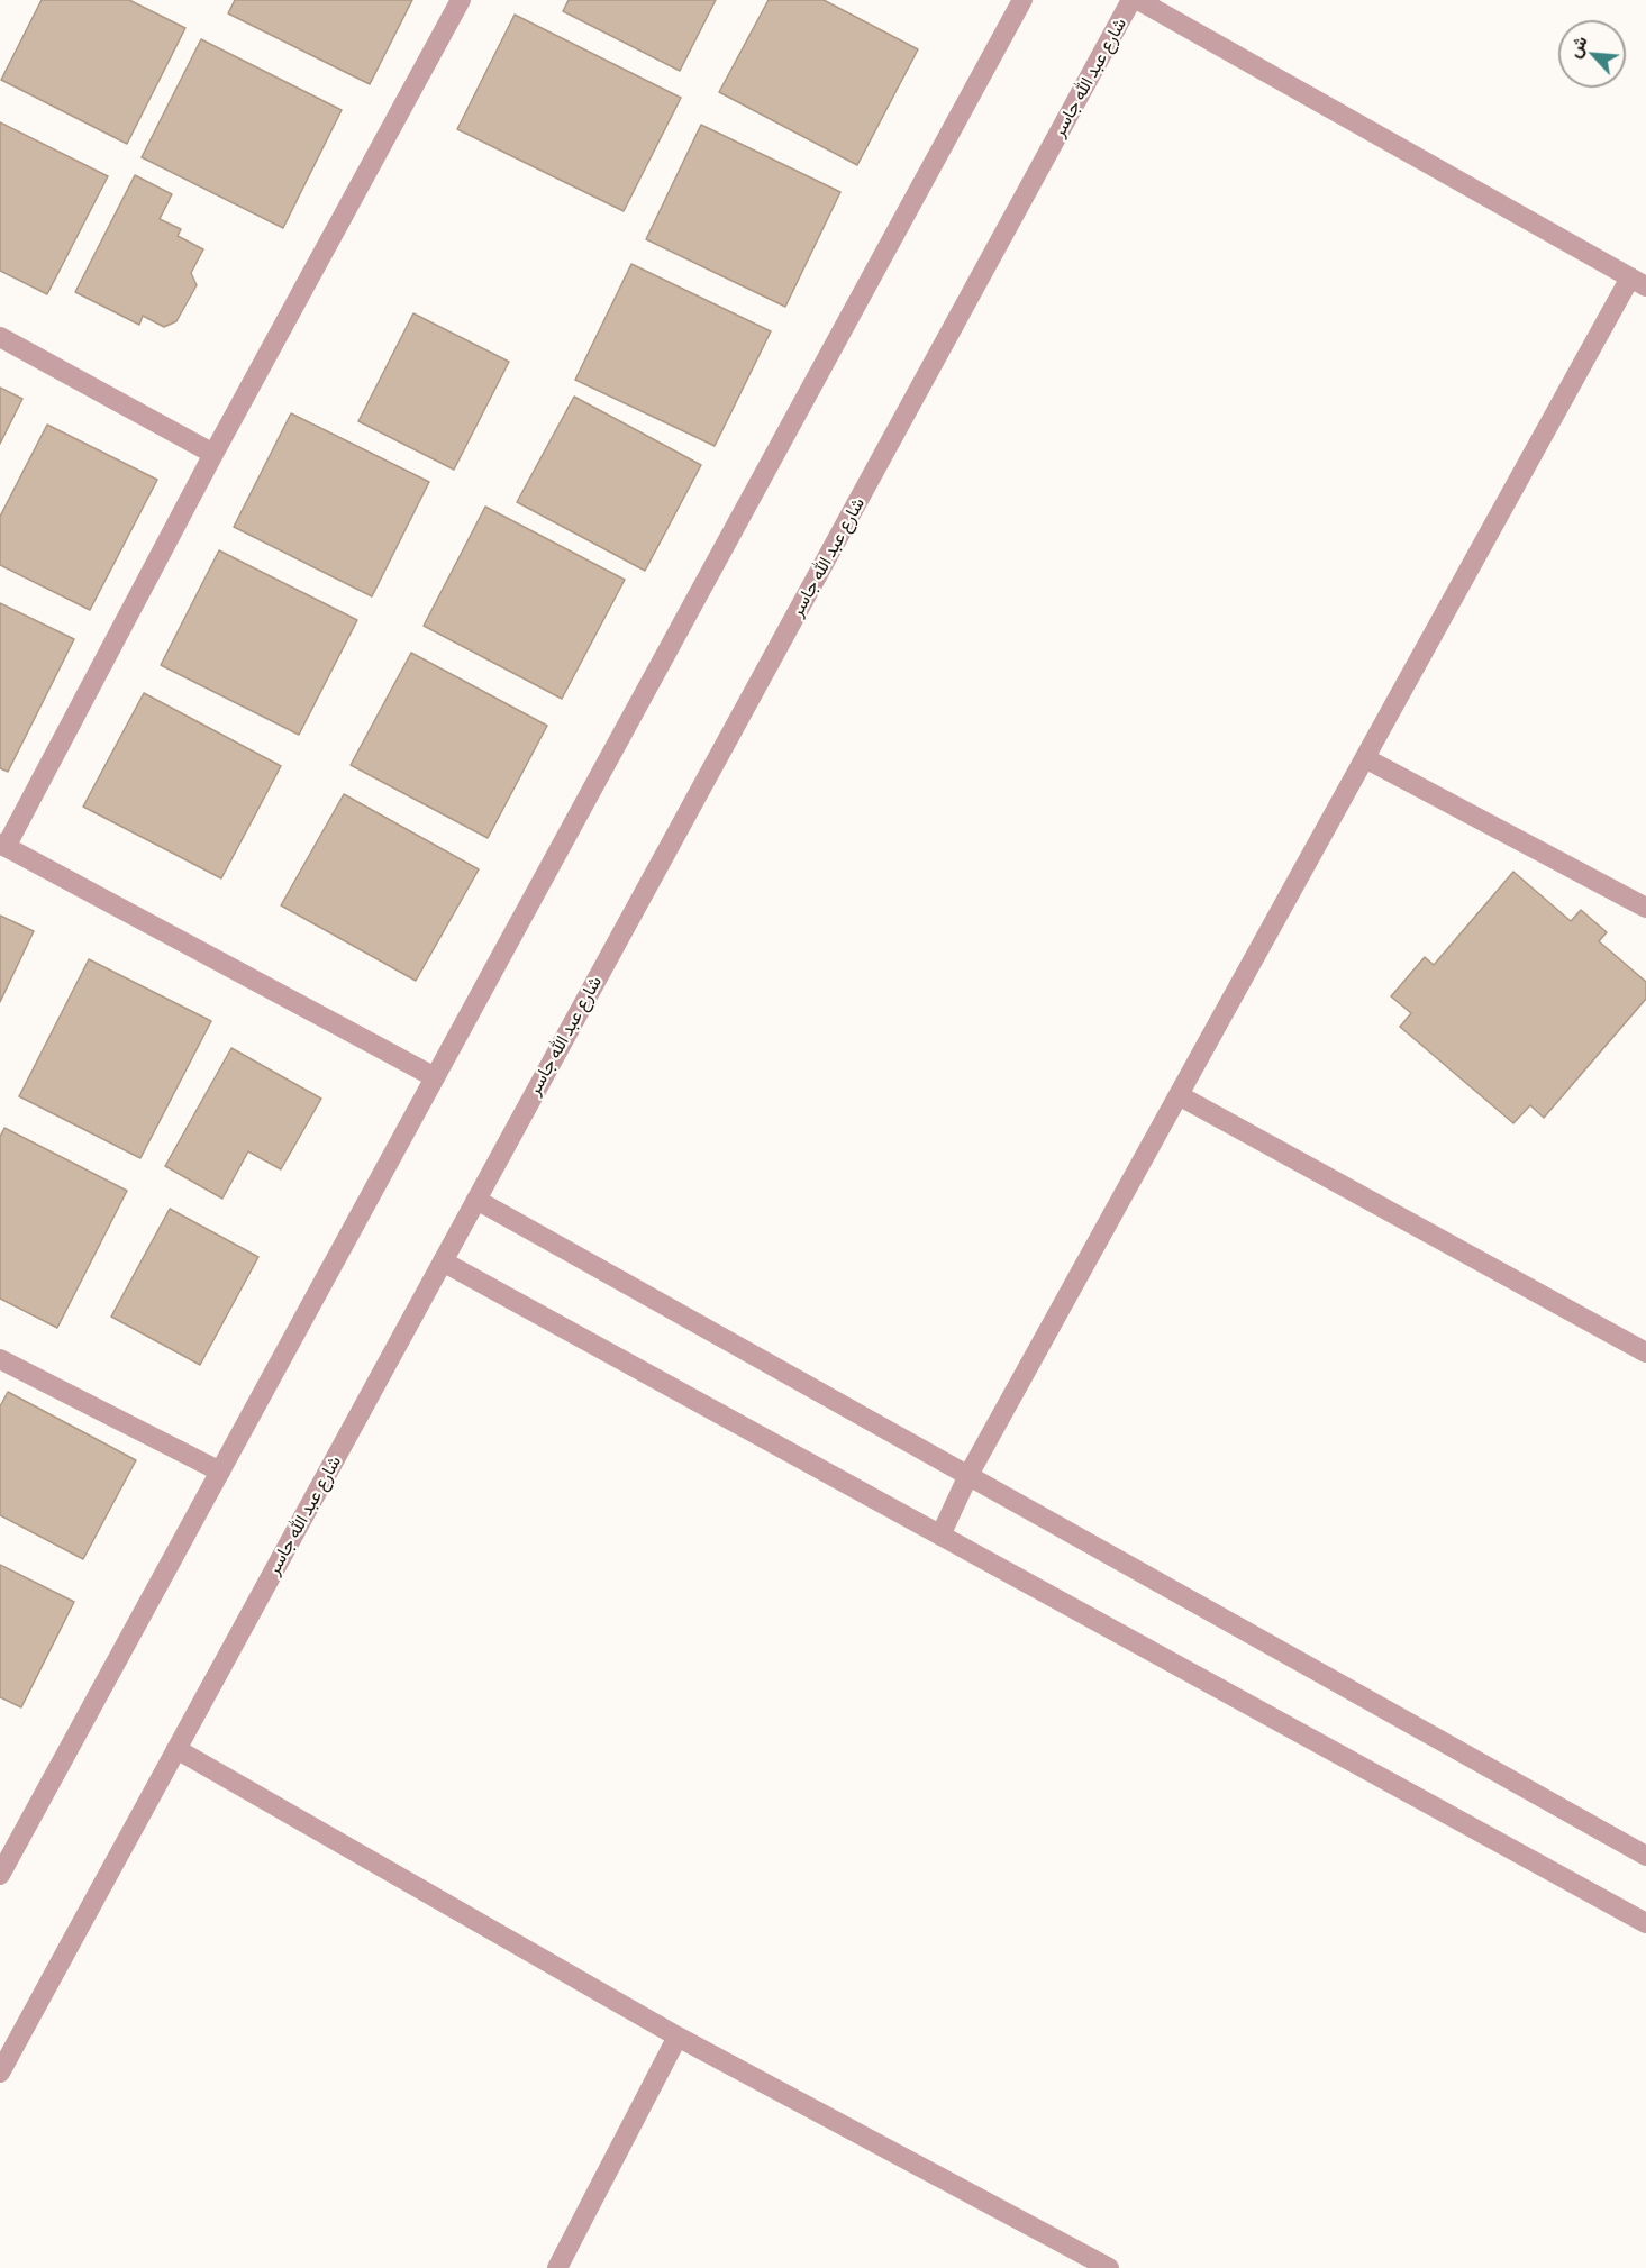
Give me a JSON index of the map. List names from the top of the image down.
{
  "streets": {
    "street": ["شارع عبد الله جاسر"]
  },
  "north": "top left"
}
